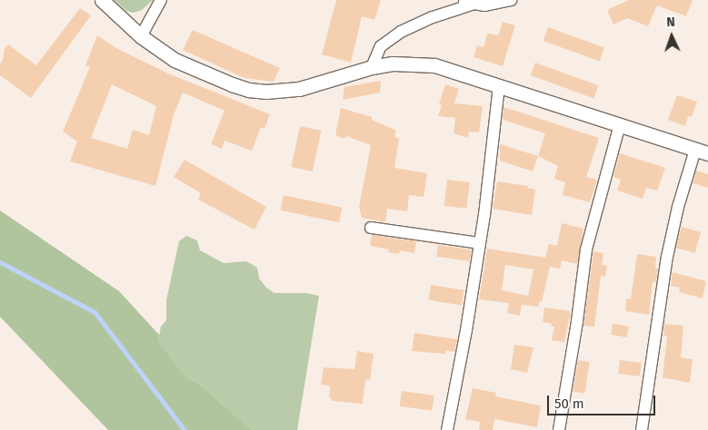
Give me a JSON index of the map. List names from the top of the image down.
{
  "scale_bar": "50 m",
  "north": "top"
}
